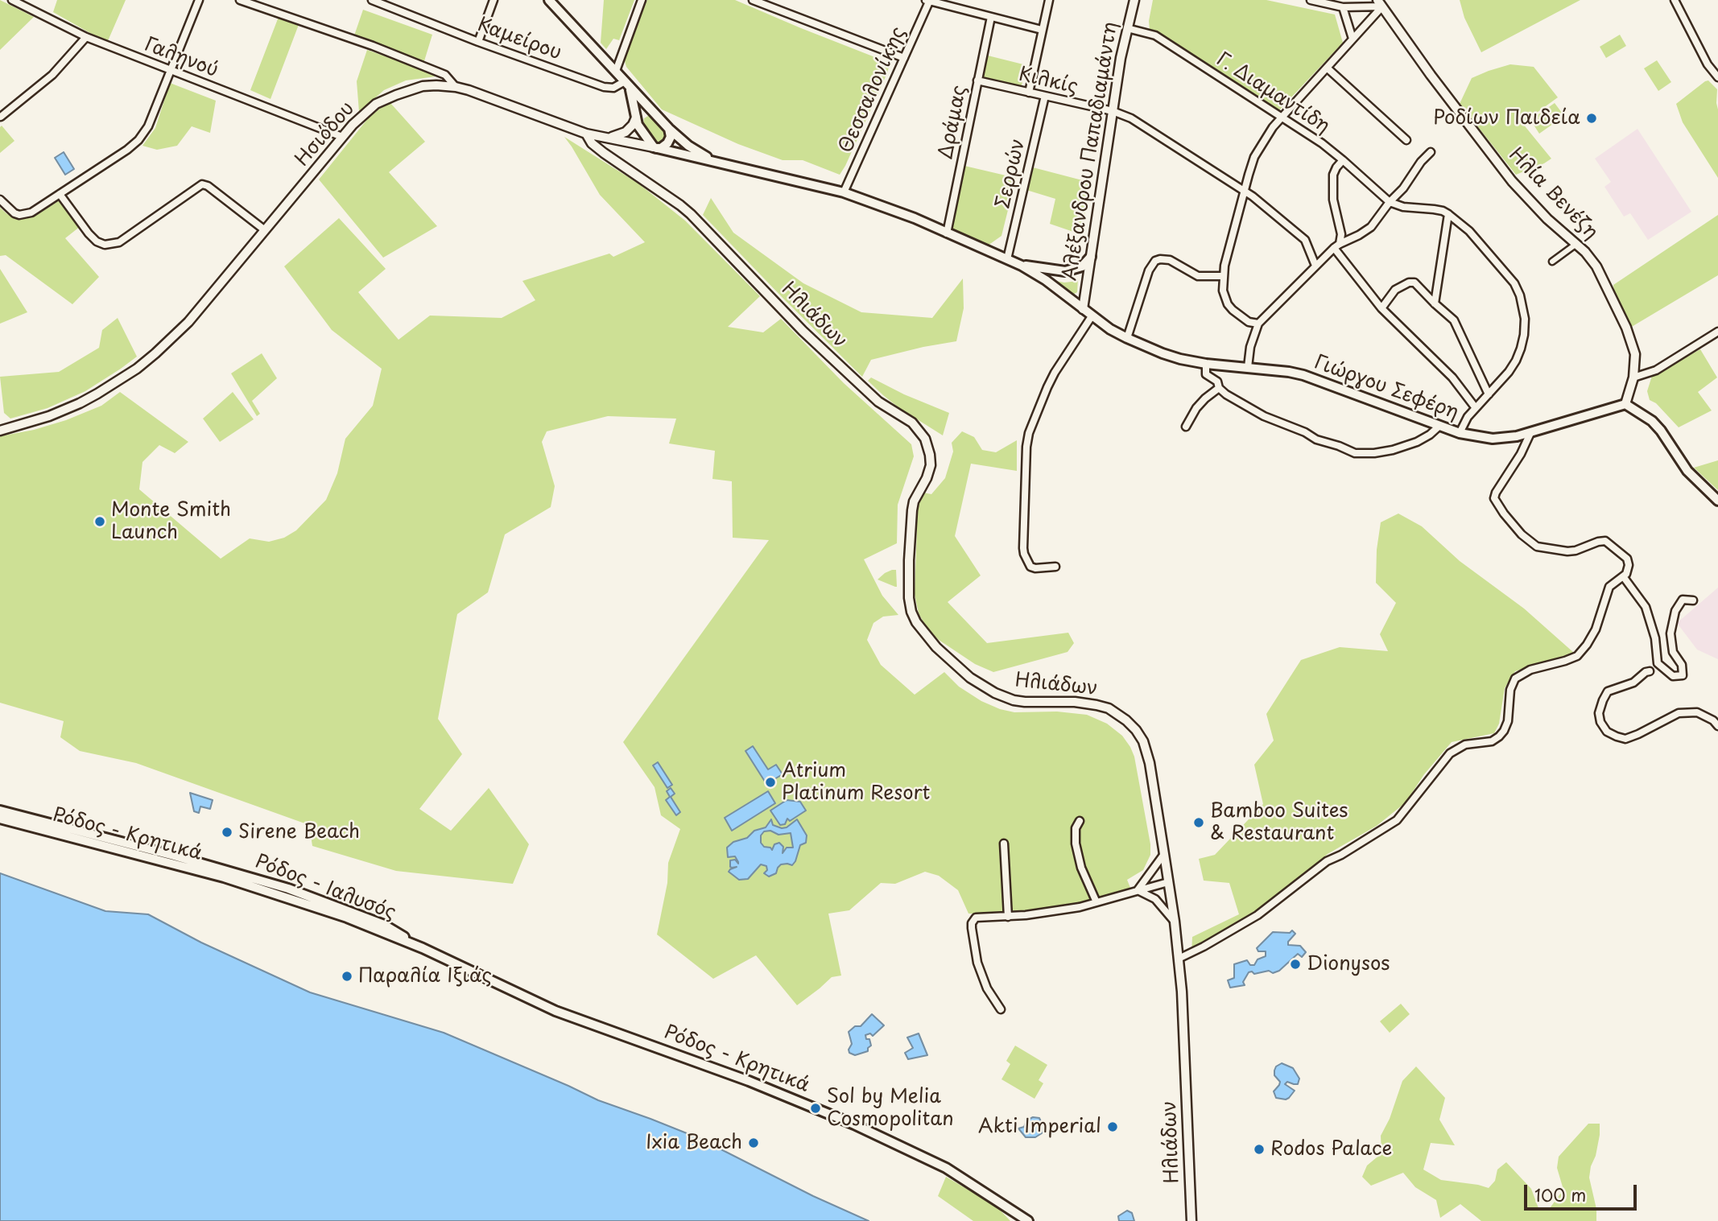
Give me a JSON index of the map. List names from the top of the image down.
{
  "streets": {
    "main road": ["Γιώργου Σεφέρη", "Ρόδος - Κρητικά", "Ρόδος - Ιαλυσός"],
    "street": [
      "Καμείρου",
      "Γαληνού",
      "Κιλκίς",
      "Θεσσαλονίκης",
      "Γ. Διαμαντίδη",
      "Δράμας",
      "Ησιόδου",
      "Αλέξανδρου Παπαδιαμάντη",
      "Σερρών",
      "Ηλία Βενέζη",
      "Ηλιάδων"
    ]
  },
  "crossings": [
    ["Γαληνού", "Ησιόδου"],
    ["Κιλκίς", "Δράμας"],
    ["Κιλκίς", "Αλέξανδρου Παπαδιαμάντη"],
    ["Κιλκίς", "Σερρών"],
    ["Γ. Διαμαντίδη", "Αλέξανδρου Παπαδιαμάντη"],
    ["Ησιόδου", "Ηλιάδων"],
    ["Αλέξανδρου Παπαδιαμάντη", "Γιώργου Σεφέρη"],
    ["Ηλία Βενέζη", "Γιώργου Σεφέρη"],
    ["Ρόδος - Κρητικά", "Ρόδος - Ιαλυσός"]
  ],
  "places": [
    "Ροδίων Παιδεία",
    "Monte Smith Launch",
    "Atrium Platinum Resort",
    "Bamboo Suites & Restaurant",
    "Sirene Beach",
    "Dionysos",
    "Παραλία Ιξιάς",
    "Sol by Melia Cosmopolitan",
    "Akti Imperial",
    "Ixia Beach",
    "Rodos Palace"
  ],
  "scale_bar": "100 m"
}
